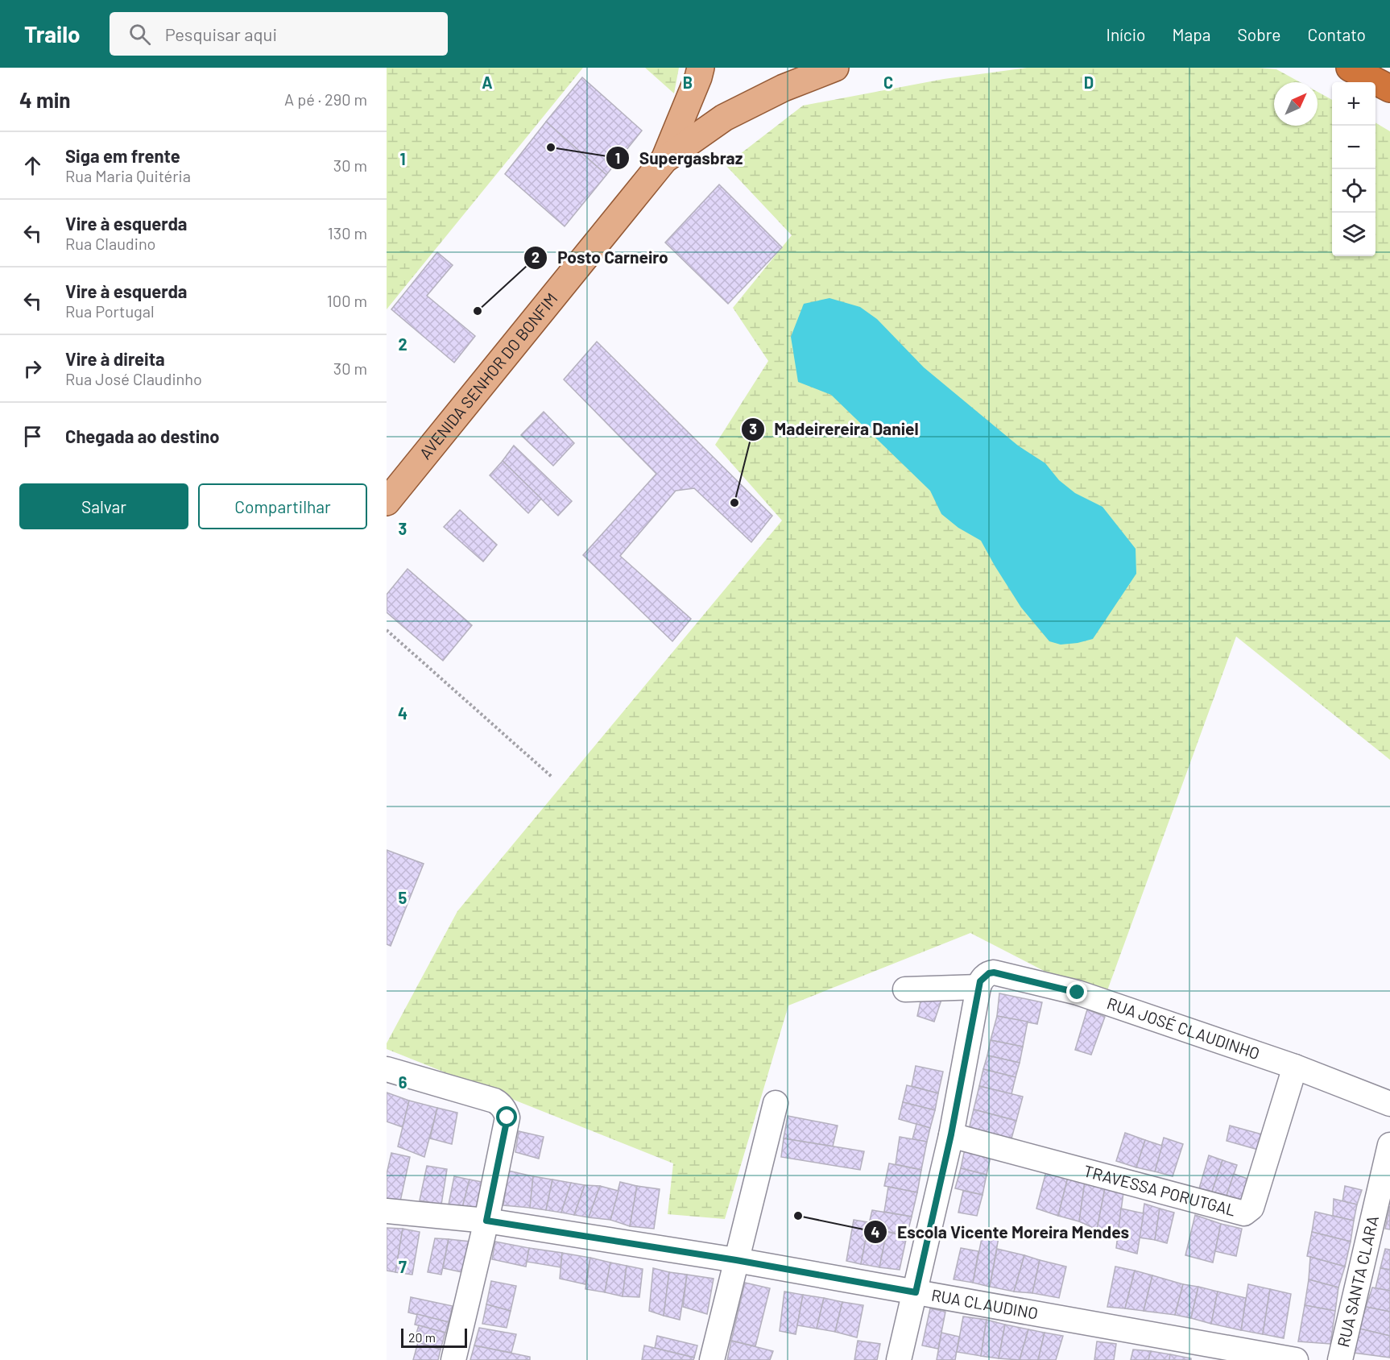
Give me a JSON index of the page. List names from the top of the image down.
{
  "streets": {
    "main road": ["AVENIDA SENHOR DO BONFIM"],
    "street": [
      "RUA JOSÉ CLAUDINHO",
      "TRAVESSA PORUTGAL",
      "RUA SANTA CLARA",
      "RUA CLAUDINO"
    ]
  },
  "crossings": [
    ["RUA JOSÉ CLAUDINHO", "TRAVESSA PORUTGAL"]
  ],
  "places": [
    "Supergasbraz",
    "Posto Carneiro",
    "Madeirereira Daniel",
    "Escola Vicente Moreira Mendes"
  ],
  "scale_bar": "20 m",
  "north": "top right",
  "page": {
    "header": "Trailo",
    "search": "Pesquisar aqui",
    "nav": [
      "Início",
      "Mapa",
      "Sobre",
      "Contato"
    ],
    "heading": ["4 min", "A pé · 290 m"],
    "map_buttons": ["+", "−"],
    "list": [
      ["Siga em frente", "Rua Maria Quitéria", "30 m"],
      ["Vire à esquerda", "Rua Claudino", "130 m"],
      ["Vire à esquerda", "Rua Portugal", "100 m"],
      ["Vire à direita", "Rua José Claudinho", "30 m"],
      "Chegada ao destino"
    ],
    "buttons": ["Salvar", "Compartilhar"],
    "scale": "20 m"
  },
  "grid": {
    "columns": [
      "A",
      "B",
      "C",
      "D"
    ],
    "rows": [
      "1",
      "2",
      "3",
      "4",
      "5",
      "6",
      "7"
    ]
  }
}
